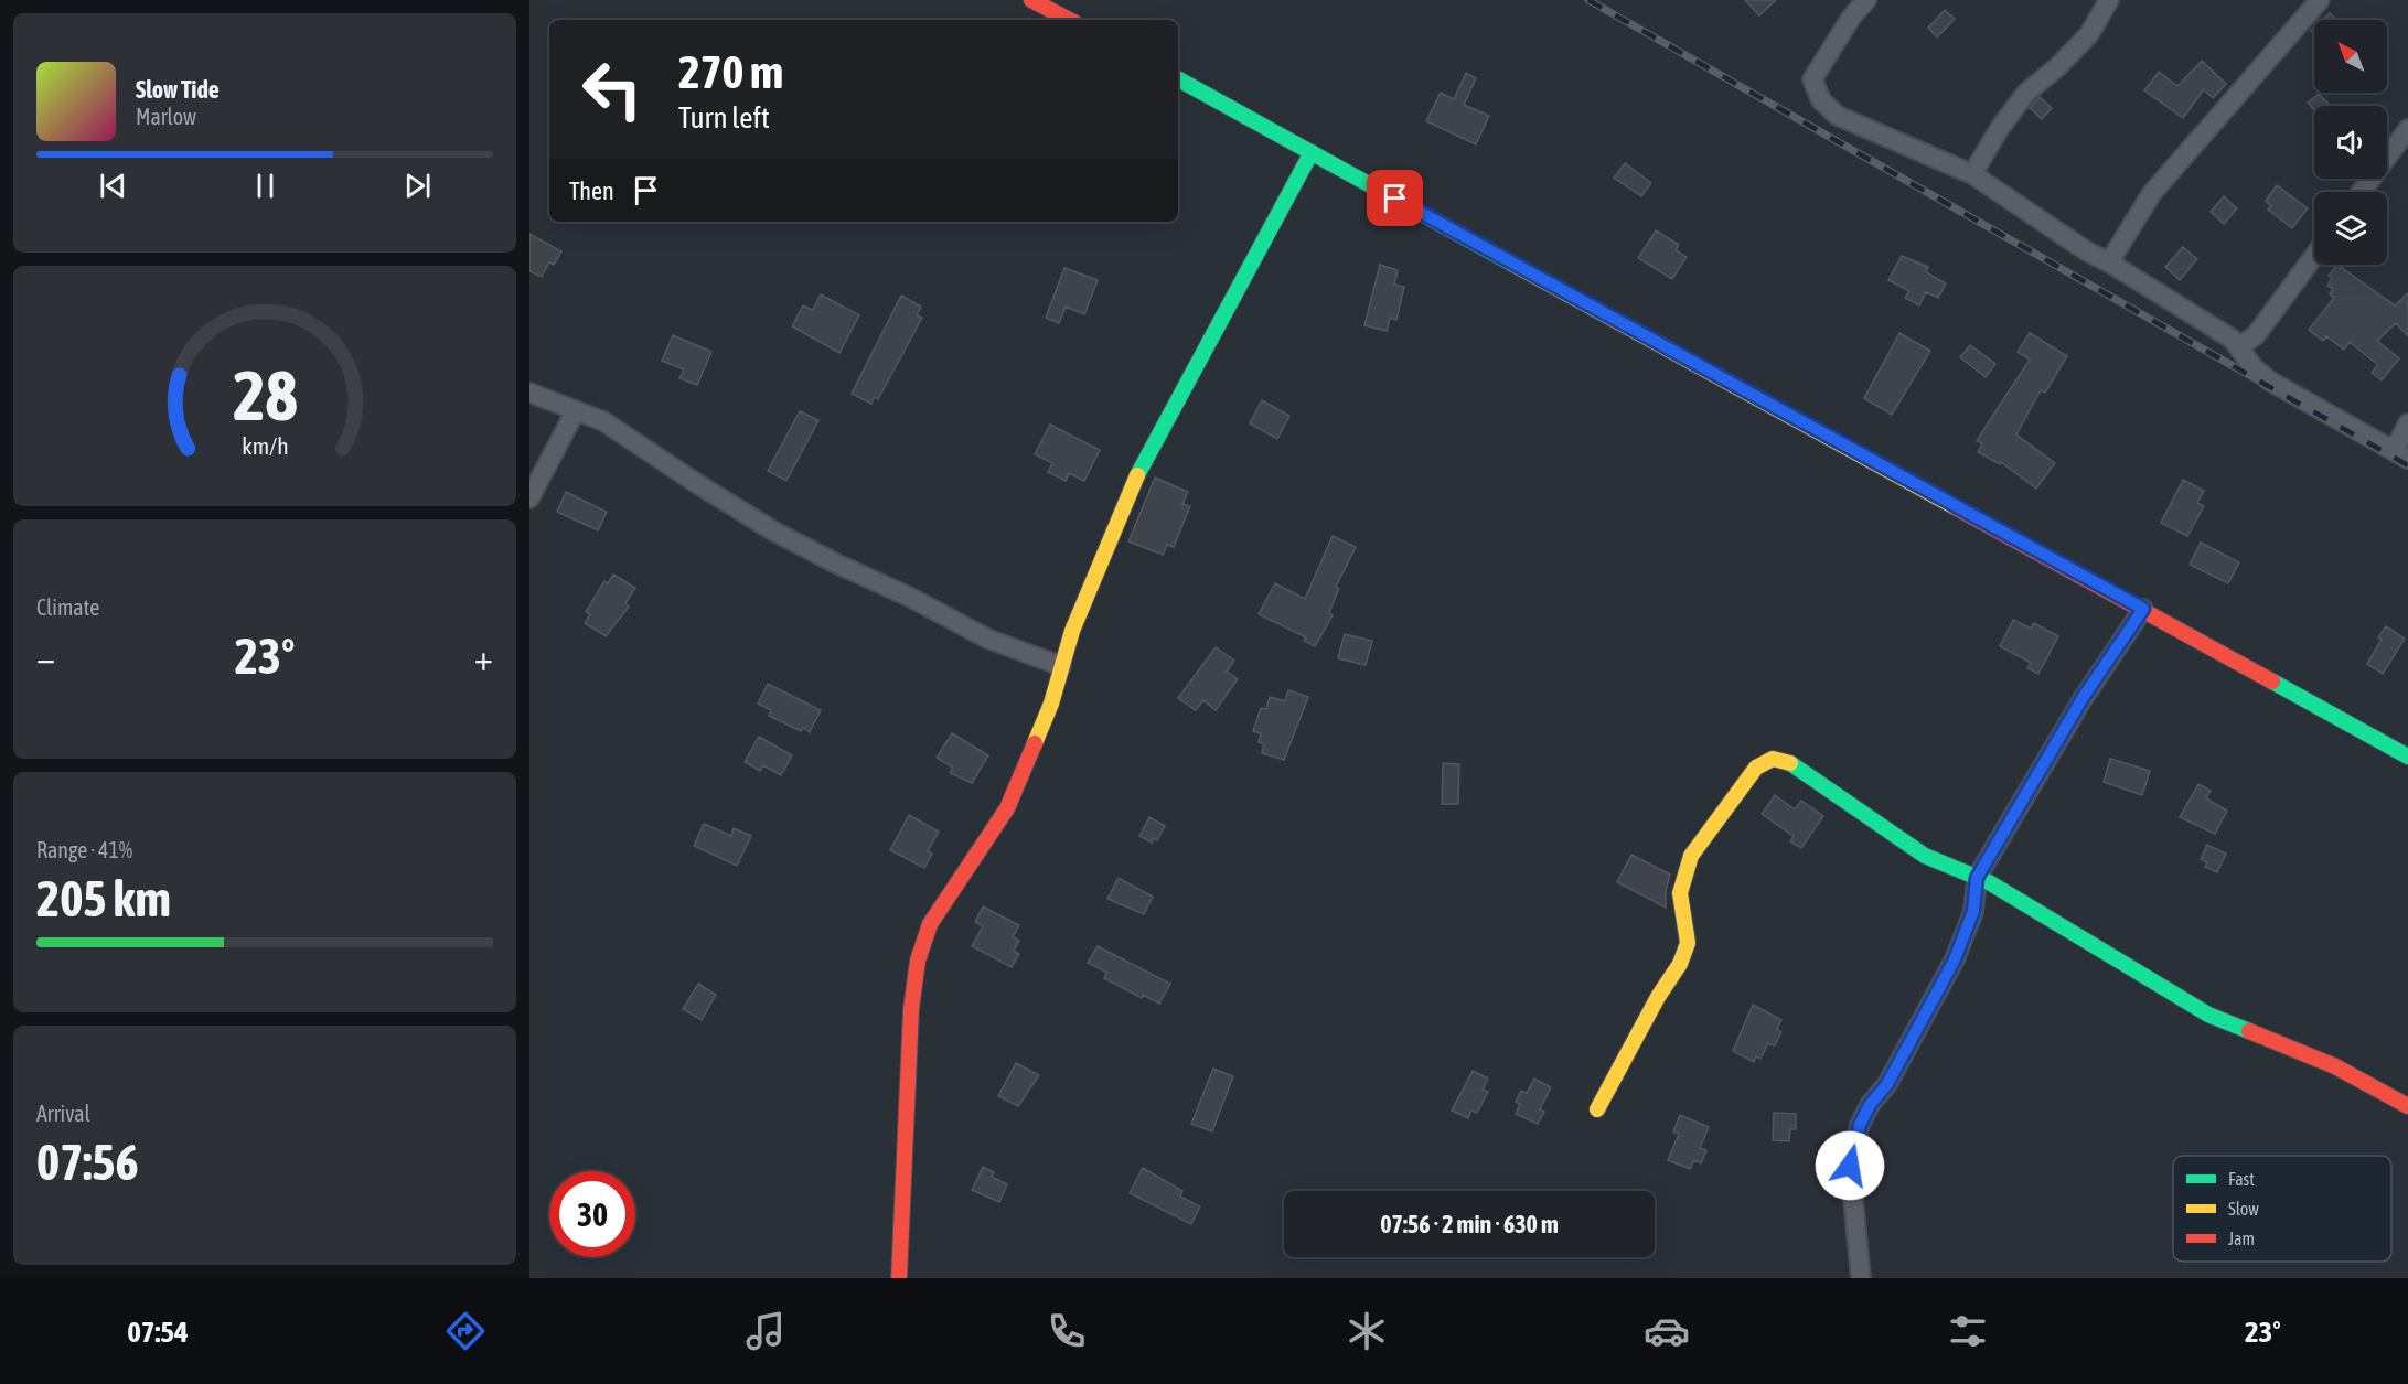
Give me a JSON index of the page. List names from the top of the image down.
{
  "legend": ["Fast", "Slow", "Jam"],
  "north": "top left",
  "page": {
    "turn": ["270 m", "Turn left"],
    "song": ["Slow Tide", "Marlow"],
    "then": "Then",
    "tile": [
      "Climate",
      ["Range · 41%", "205 km"],
      ["Arrival", "07:56"]
    ],
    "heat": ["−", "23°", "+"],
    "limit": "30",
    "trip": "07:56 · 2 min · 630 m",
    "tabs": ["07:54", "23°"],
    "gauge": ["28", "km/h"]
  }
}
